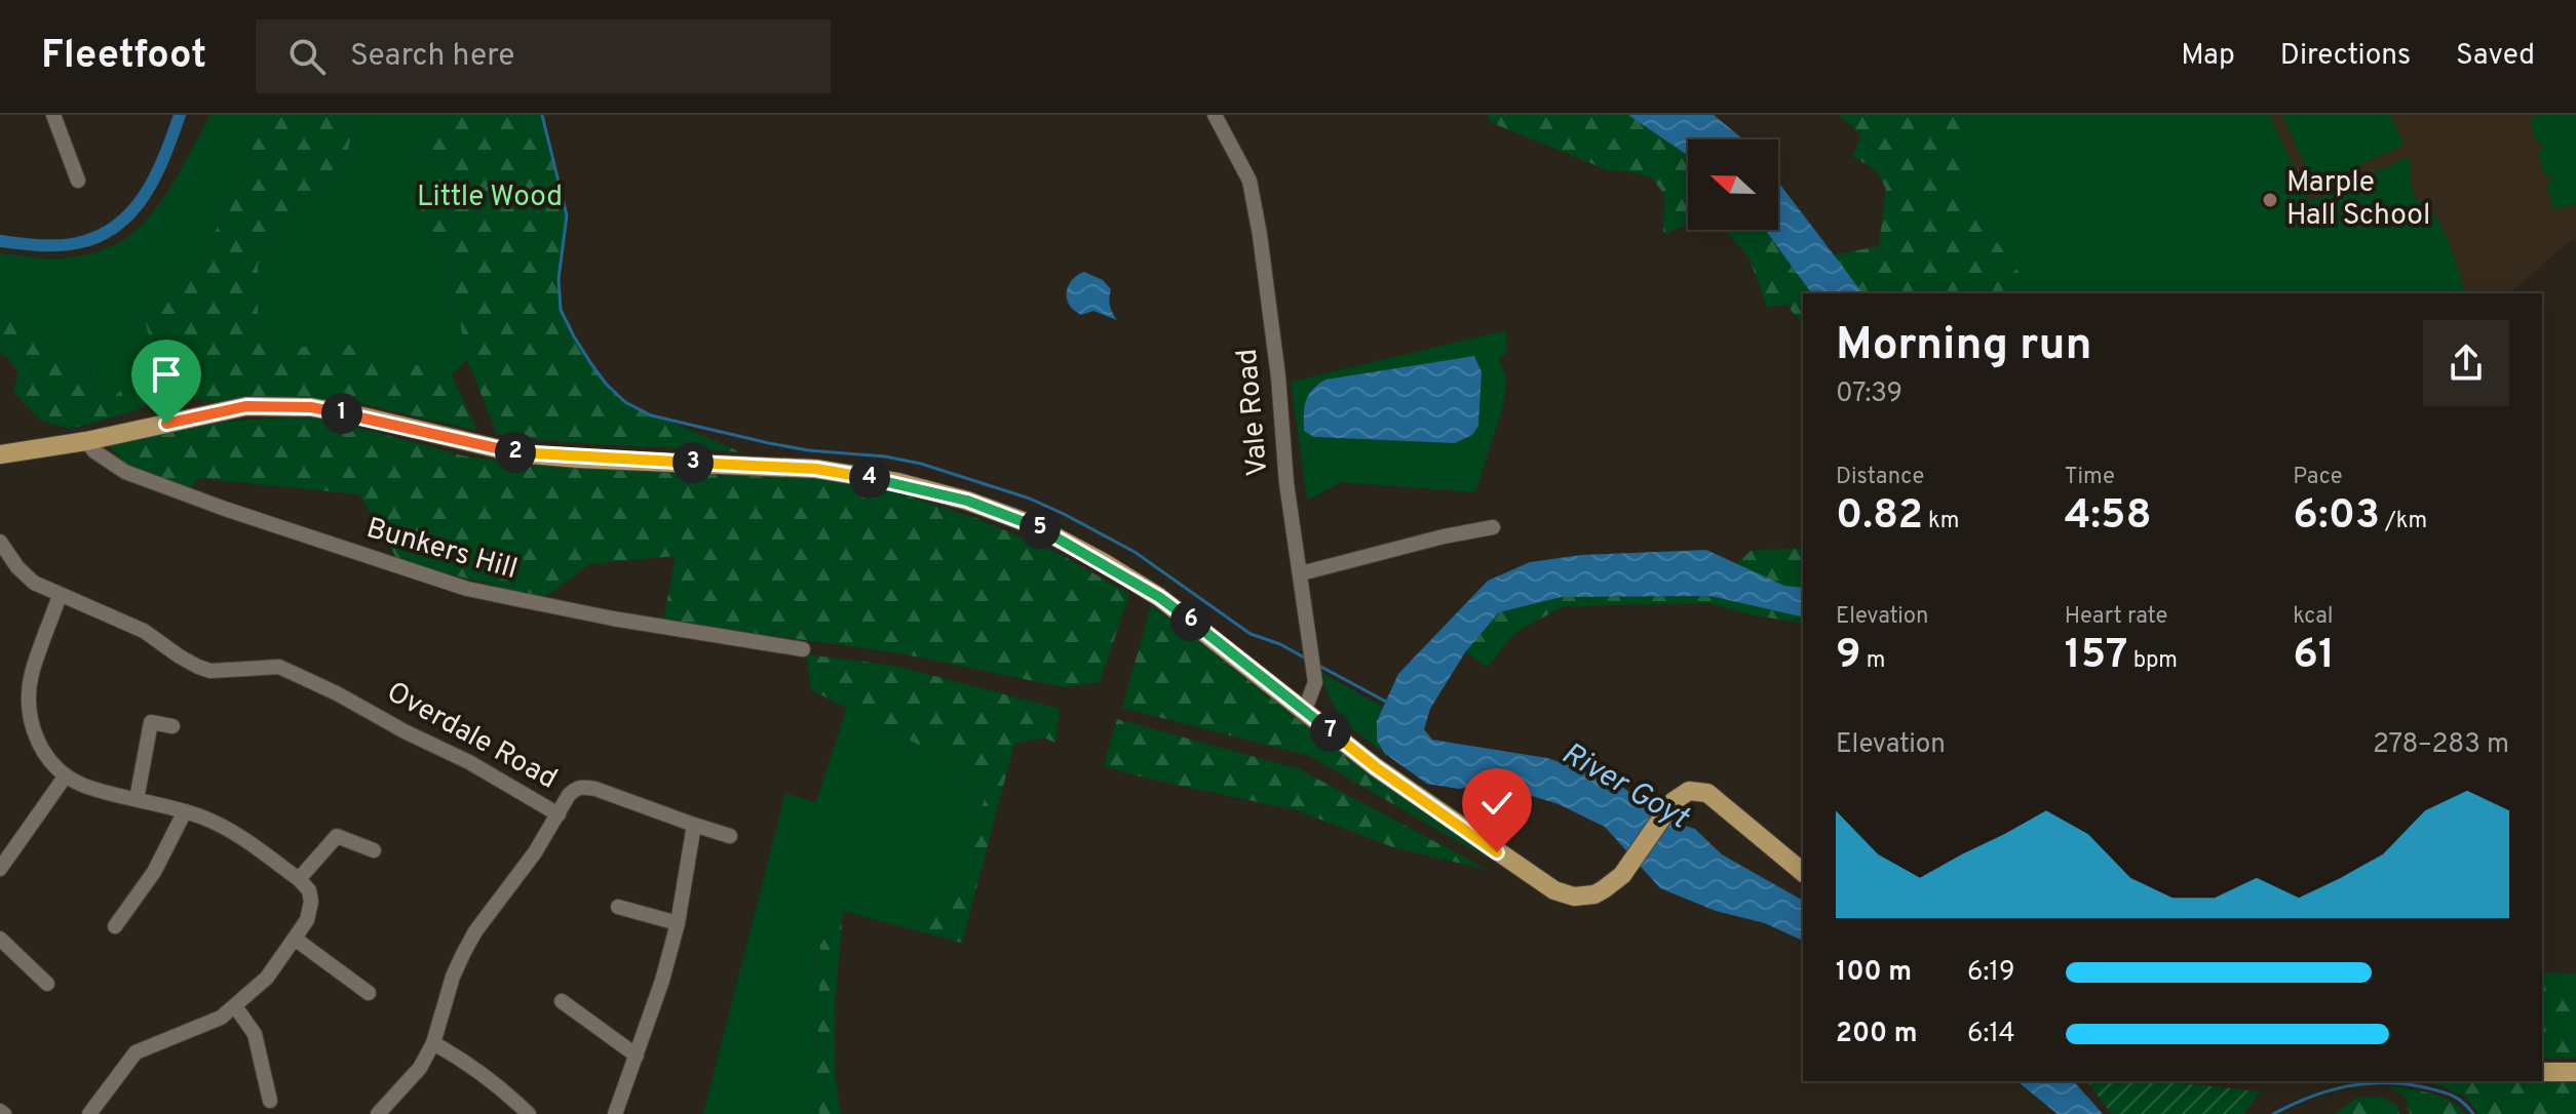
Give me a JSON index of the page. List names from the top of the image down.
{
  "streets": {
    "street": ["Vale Road", "Bunkers Hill", "Overdale Road"]
  },
  "water": ["River Goyt"],
  "parks": ["Little Wood"],
  "places": ["Marple Hall School"],
  "north": "left",
  "page": {
    "header": "Fleetfoot",
    "search": "Search here",
    "nav": ["Map", "Directions", "Saved"],
    "heading": ["Morning run", "07:39"],
    "pins": [
      "1",
      "2",
      "3",
      "4",
      "5",
      "6",
      "7"
    ],
    "stats": [
      ["Distance", "0.82 km"],
      ["Time", "4:58"],
      ["Pace", "6:03 /km"],
      ["Elevation", "9 m"],
      ["Heart rate", "157 bpm"],
      ["kcal", "61"]
    ],
    "chart": ["Elevation", "278–283 m"],
    "list": [
      {
        "name": "100 m",
        "note": "6:19"
      },
      {
        "name": "200 m",
        "note": "6:14"
      }
    ]
  }
}
